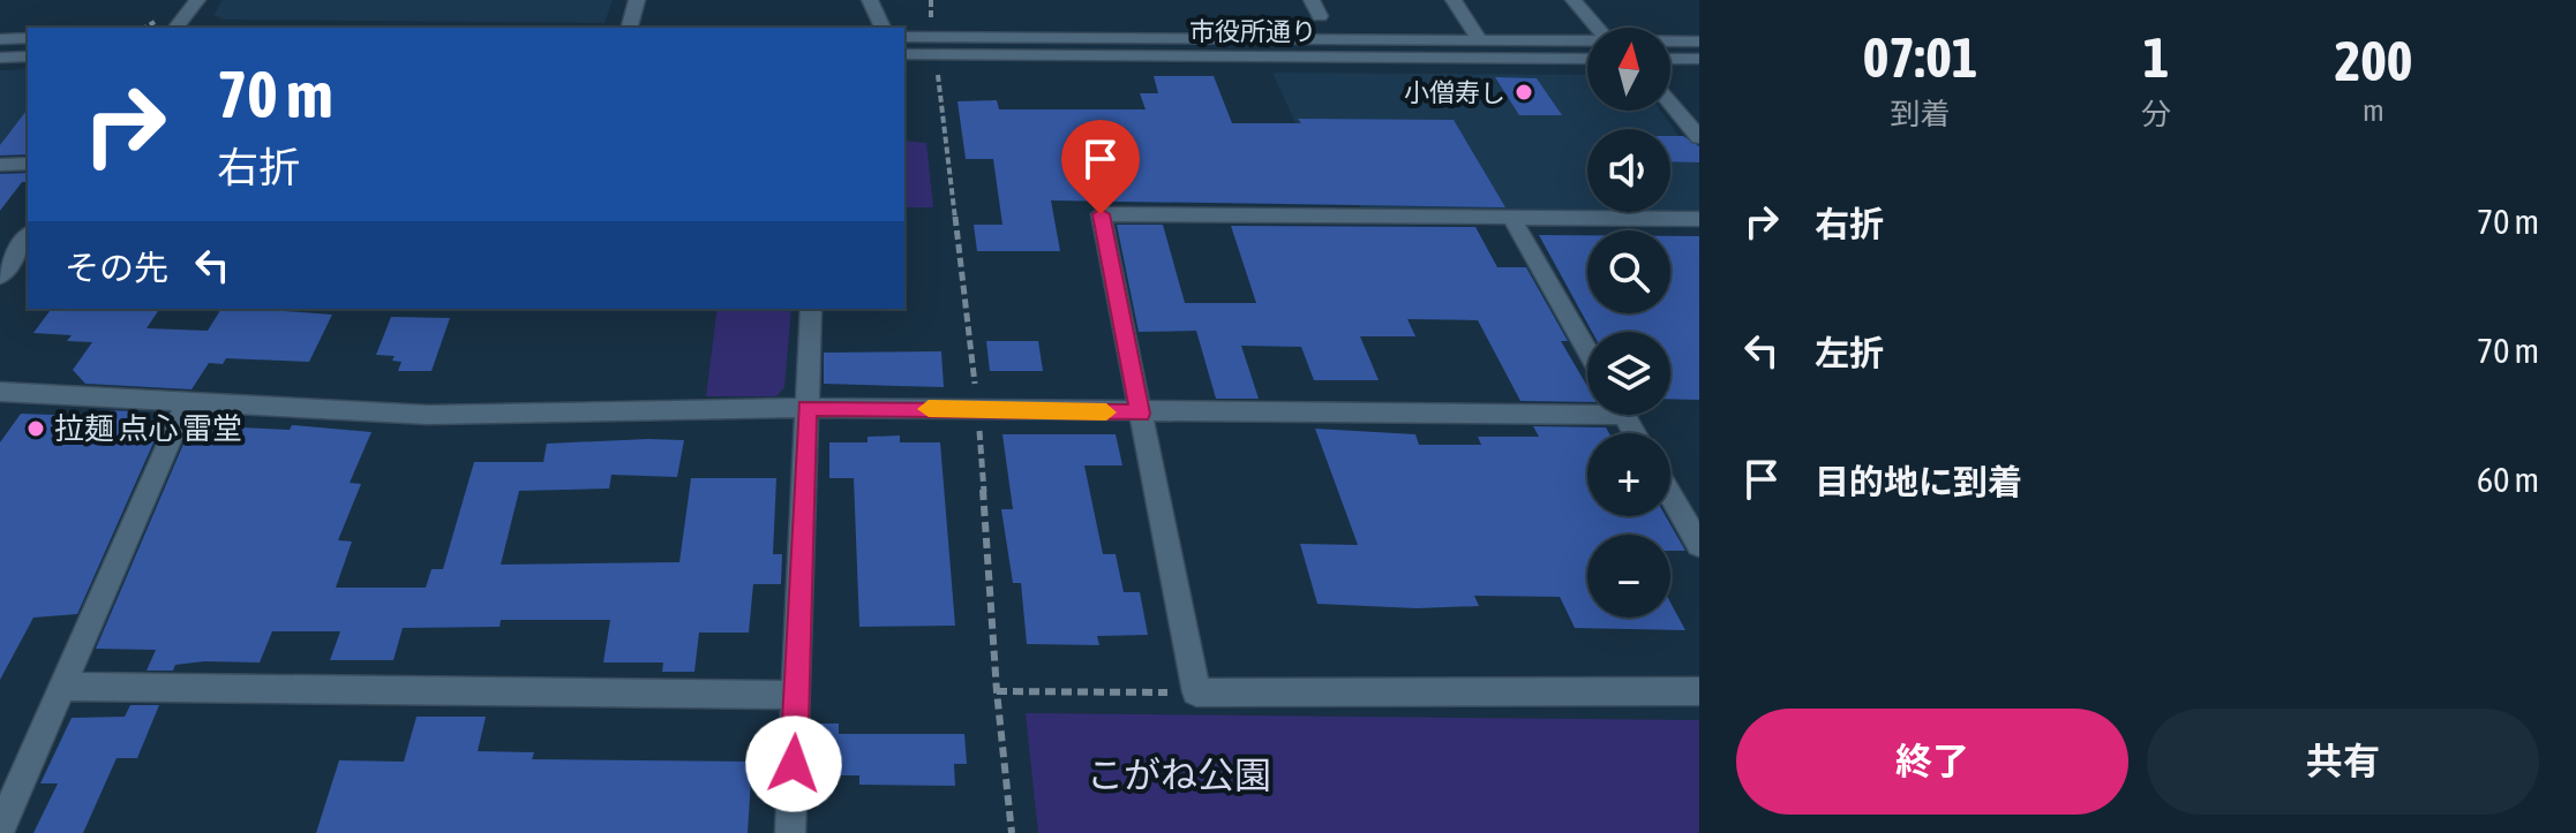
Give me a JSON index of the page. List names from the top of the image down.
{
  "streets": {
    "street": ["市役所通り"]
  },
  "parks": ["こがね公園"],
  "places": ["小僧寿し", "拉麺 点心 雷堂"],
  "north": "top",
  "page": {
    "eta": [
      "07:01",
      "到着",
      "1",
      "分",
      "200",
      "m"
    ],
    "map_buttons": ["+", "−"],
    "turn": ["70 m", "右折"],
    "list": [
      {
        "name": "右折",
        "value": "70 m"
      },
      {
        "name": "左折",
        "value": "70 m"
      },
      {
        "name": "目的地に到着",
        "value": "60 m"
      }
    ],
    "then": "その先",
    "buttons": ["終了", "共有"]
  }
}
